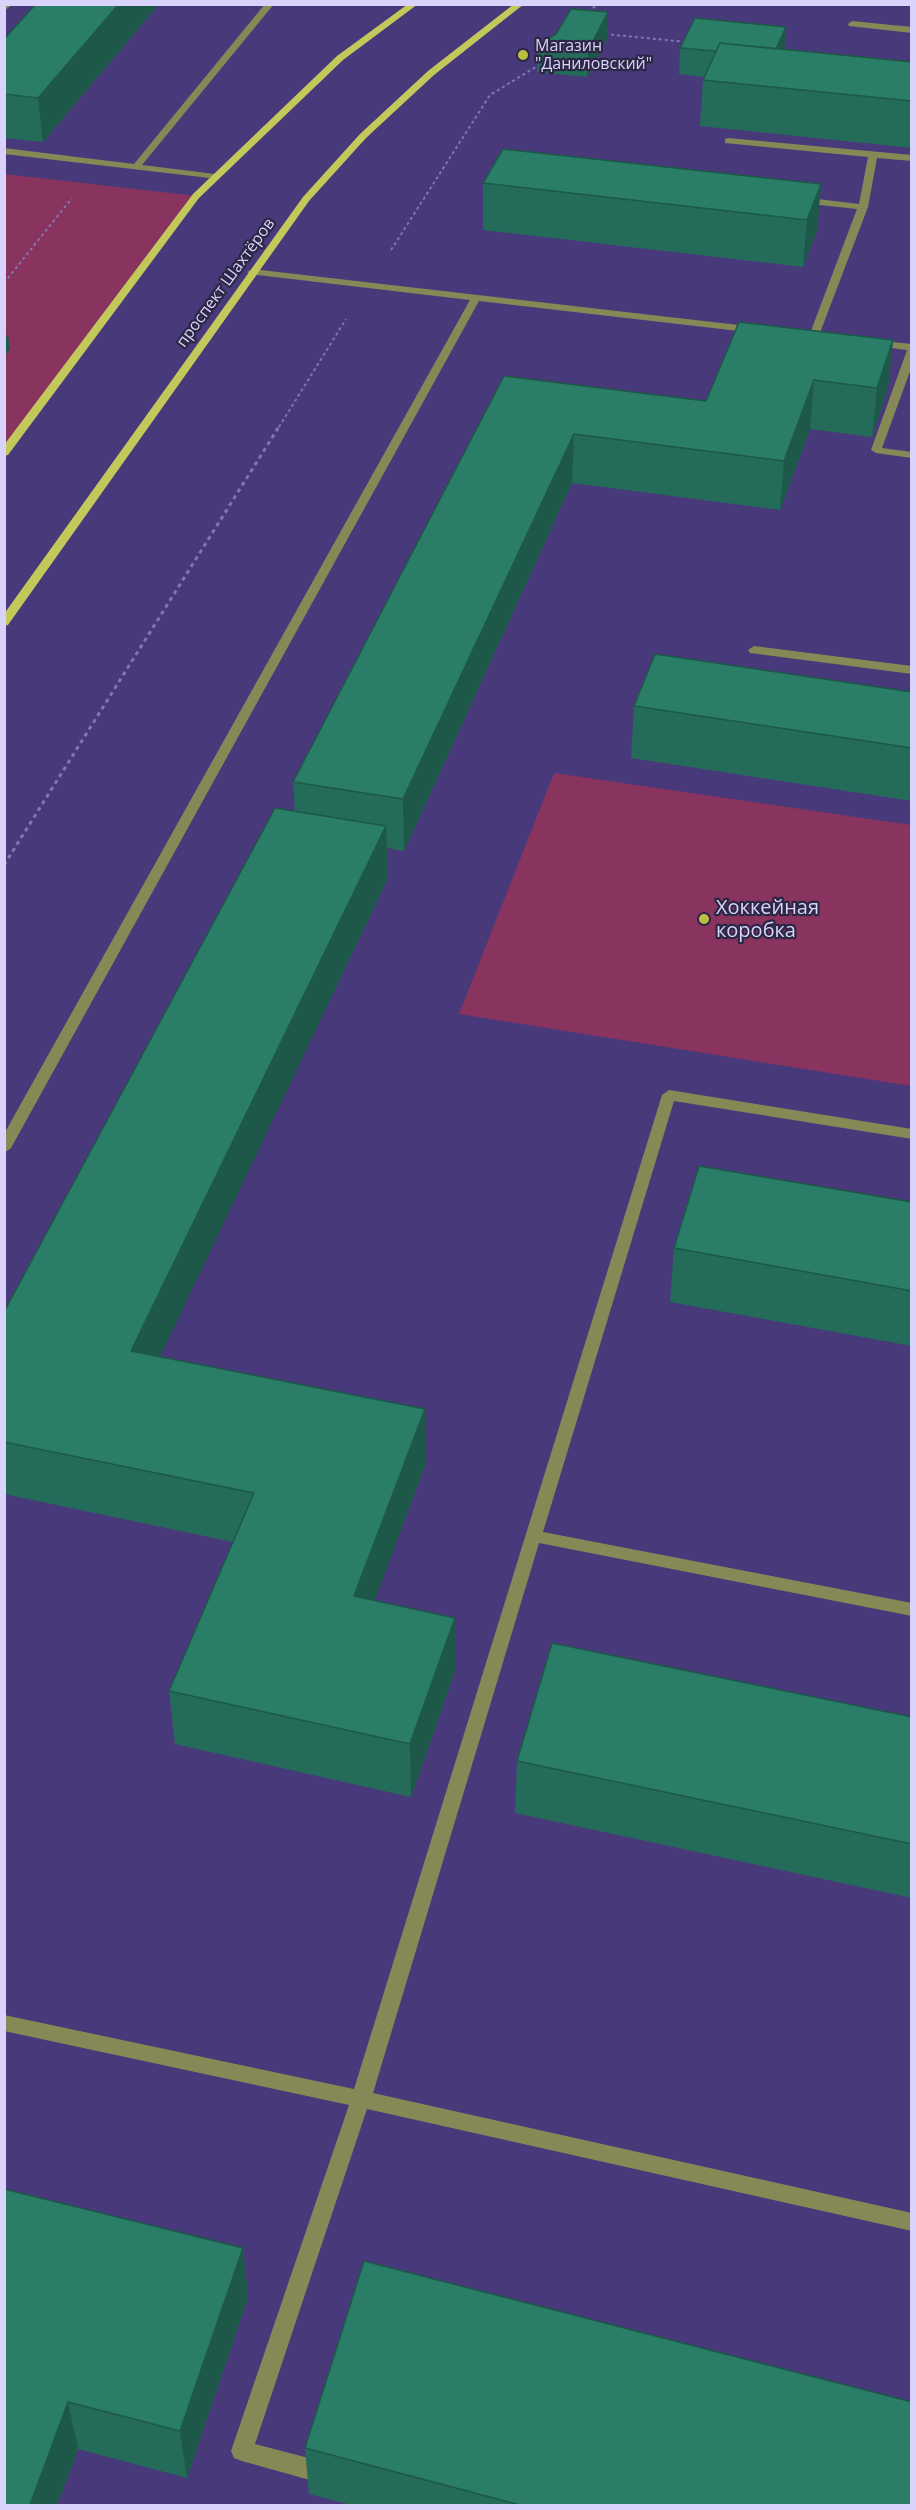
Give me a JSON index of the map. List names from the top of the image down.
{
  "streets": {
    "main road": ["проспект Шахтёров"]
  },
  "places": ["Магазин \"Даниловский\"", "Хоккейная коробка"]
}
